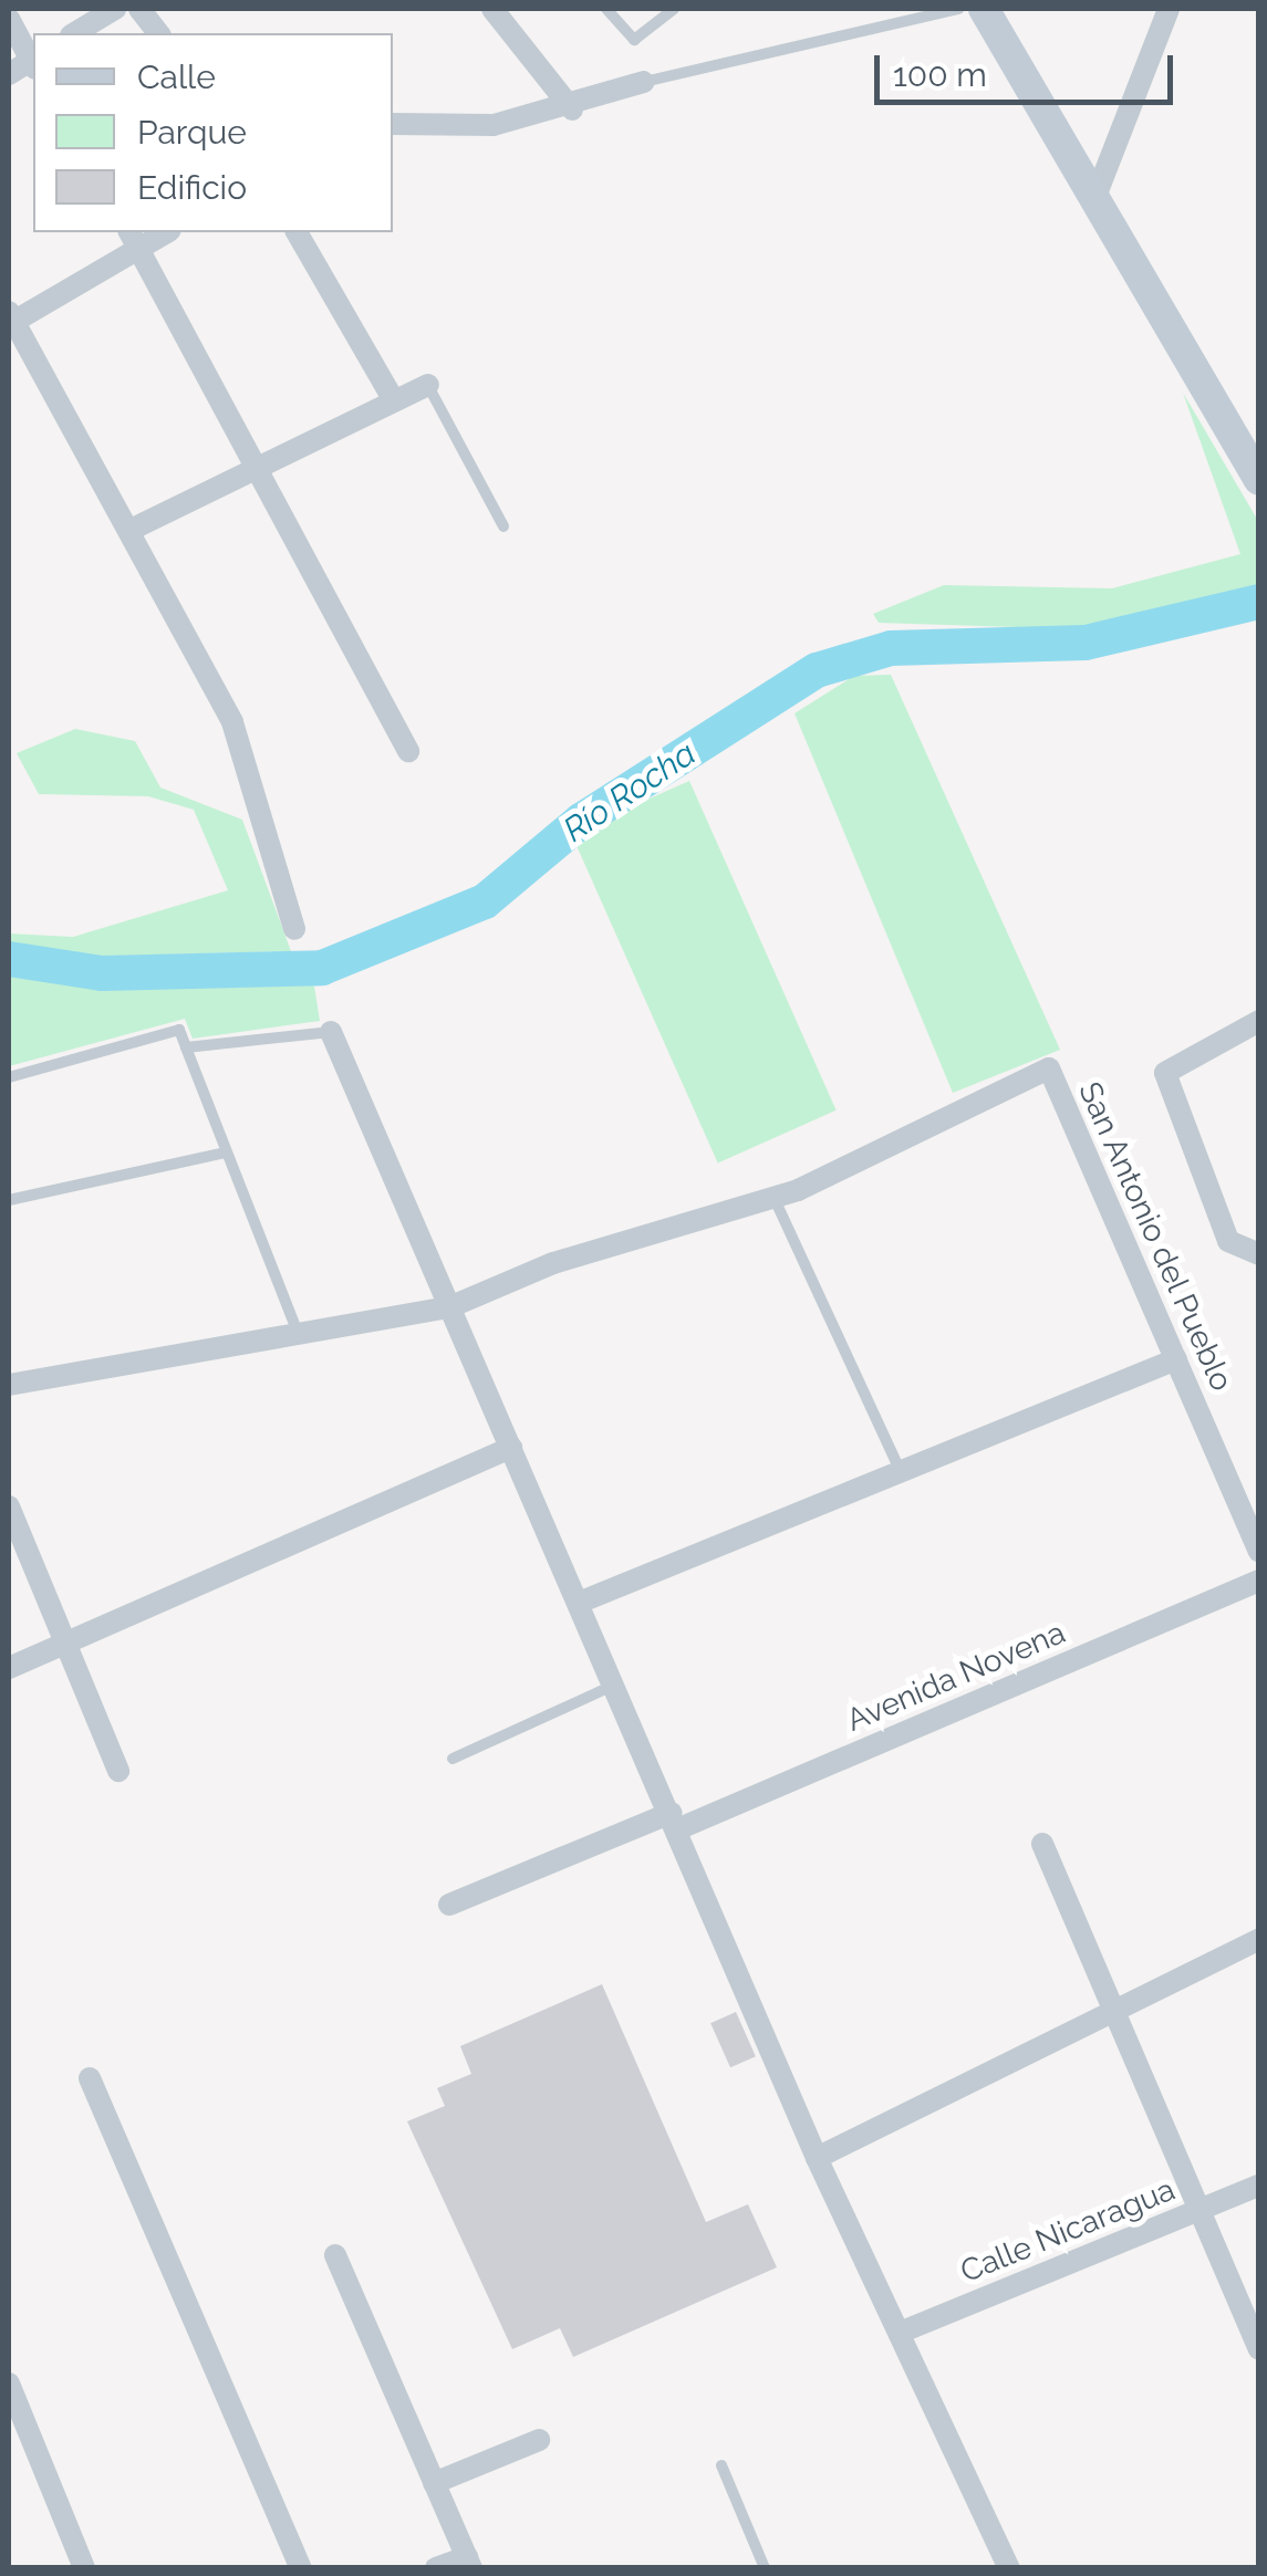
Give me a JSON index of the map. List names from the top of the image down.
{
  "streets": {
    "street": ["San Antonio del Pueblo", "Avenida Novena", "Calle Nicaragua"]
  },
  "water": ["Río Rocha"],
  "legend": ["Calle", "Parque", "Edificio"],
  "scale_bar": "100 m"
}
